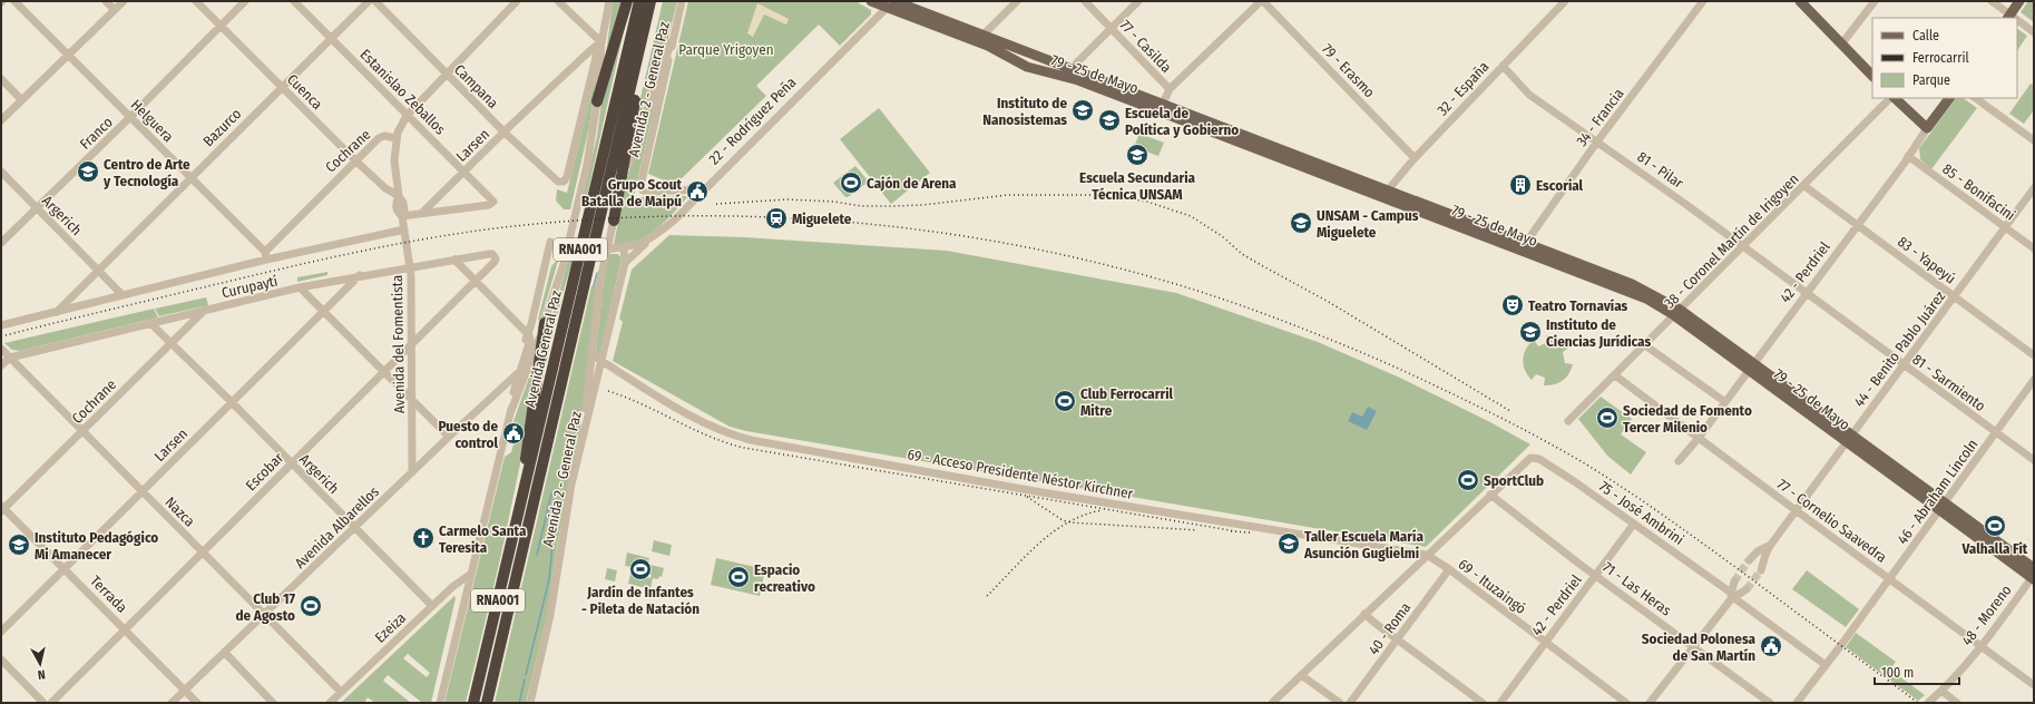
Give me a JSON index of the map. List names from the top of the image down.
{
  "streets": {
    "highway": ["RNA001", "Avenida General Paz"],
    "main road": ["79 - 25 de Mayo", "42 - Perdriel"],
    "street": [
      "77 - Casilda",
      "79 - Erasmo",
      "Campana",
      "32 - España",
      "Avenida 2 - General Paz",
      "Cuenca",
      "Estanislao Zeballos",
      "34 - Francia",
      "Helguera",
      "22 - Rodríguez Peña",
      "Bazurco",
      "Franco",
      "Larsen",
      "Cochrane",
      "81 - Pilar",
      "85 - Bonifacini",
      "Argerich",
      "38 - Coronel Martín de Irigoyen",
      "83 - Yapeyú",
      "Curupaytí",
      "Avenida del Fomentista",
      "44 - Benito Pablo Juárez",
      "81 - Sarmiento",
      "Escobar",
      "69 - Acceso Presidente Néstor Kirchner",
      "46 - Abraham Lincoln",
      "Nazca",
      "75 - José Ambrini",
      "77 - Cornelio Saavedra",
      "Avenida Albarellos",
      "69 - Ituzaingó",
      "71 - Las Heras",
      "Terrada",
      "48 - Moreno",
      "Ezeiza",
      "40 - Roma"
    ]
  },
  "crossings": [
    ["79 - Erasmo", "32 - España"],
    ["79 - 25 de Mayo", "32 - España"],
    ["79 - 25 de Mayo", "34 - Francia"],
    ["79 - 25 de Mayo", "22 - Rodríguez Peña"],
    ["79 - 25 de Mayo", "38 - Coronel Martín de Irigoyen"],
    ["79 - 25 de Mayo", "42 - Perdriel"],
    ["79 - 25 de Mayo", "44 - Benito Pablo Juárez"],
    ["79 - 25 de Mayo", "46 - Abraham Lincoln"],
    ["79 - 25 de Mayo", "48 - Moreno"],
    ["Campana", "Larsen"],
    ["Campana", "Avenida General Paz"],
    ["32 - España", "81 - Pilar"],
    ["Avenida 2 - General Paz", "22 - Rodríguez Peña"],
    ["Avenida 2 - General Paz", "69 - Acceso Presidente Néstor Kirchner"],
    ["Cuenca", "Bazurco"],
    ["Cuenca", "Franco"],
    ["Cuenca", "Cochrane"],
    ["Cuenca", "Avenida del Fomentista"],
    ["Estanislao Zeballos", "Bazurco"],
    ["Estanislao Zeballos", "Larsen"],
    ["Estanislao Zeballos", "Avenida del Fomentista"],
    ["34 - Francia", "81 - Pilar"],
    ["Helguera", "Bazurco"],
    ["Helguera", "Franco"],
    ["Helguera", "Cochrane"],
    ["Helguera", "Curupaytí"],
    ["22 - Rodríguez Peña", "Avenida General Paz"],
    ["Bazurco", "Argerich"],
    ["Bazurco", "Curupaytí"],
    ["Franco", "Argerich"],
    ["Larsen", "Argerich"],
    ["Larsen", "Curupaytí"],
    ["Larsen", "Avenida General Paz"],
    ["Larsen", "Nazca"],
    ["Larsen", "Terrada"],
    ["Cochrane", "Argerich"],
    ["Cochrane", "Curupaytí"],
    ["Cochrane", "Avenida del Fomentista"],
    ["Cochrane", "Nazca"],
    ["Cochrane", "Terrada"],
    ["81 - Pilar", "38 - Coronel Martín de Irigoyen"],
    ["81 - Pilar", "42 - Perdriel"],
    ["81 - Pilar", "81 - Sarmiento"],
    ["85 - Bonifacini", "42 - Perdriel"],
    ["85 - Bonifacini", "44 - Benito Pablo Juárez"],
    ["Argerich", "Curupaytí"],
    ["Argerich", "Escobar"],
    ["Argerich", "Avenida Albarellos"],
    ["Argerich", "Ezeiza"],
    ["38 - Coronel Martín de Irigoyen", "83 - Yapeyú"],
    ["38 - Coronel Martín de Irigoyen", "77 - Cornelio Saavedra"],
    ["83 - Yapeyú", "42 - Perdriel"],
    ["83 - Yapeyú", "44 - Benito Pablo Juárez"],
    ["42 - Perdriel", "81 - Sarmiento"],
    ["42 - Perdriel", "75 - José Ambrini"],
    ["42 - Perdriel", "77 - Cornelio Saavedra"],
    ["42 - Perdriel", "69 - Ituzaingó"],
    ["42 - Perdriel", "71 - Las Heras"],
    ["Curupaytí", "Avenida del Fomentista"],
    ["Curupaytí", "Escobar"],
    ["Curupaytí", "Nazca"],
    ["Avenida del Fomentista", "Escobar"],
    ["Avenida del Fomentista", "Avenida Albarellos"],
    ["Avenida General Paz", "Avenida Albarellos"],
    ["Avenida General Paz", "Ezeiza"],
    ["44 - Benito Pablo Juárez", "81 - Sarmiento"],
    ["44 - Benito Pablo Juárez", "77 - Cornelio Saavedra"],
    ["81 - Sarmiento", "46 - Abraham Lincoln"],
    ["Escobar", "Nazca"],
    ["Escobar", "Terrada"],
    ["69 - Acceso Presidente Néstor Kirchner", "69 - Ituzaingó"],
    ["46 - Abraham Lincoln", "75 - José Ambrini"],
    ["46 - Abraham Lincoln", "77 - Cornelio Saavedra"],
    ["Nazca", "Avenida Albarellos"],
    ["Nazca", "Ezeiza"],
    ["75 - José Ambrini", "71 - Las Heras"],
    ["77 - Cornelio Saavedra", "48 - Moreno"],
    ["Avenida Albarellos", "Terrada"],
    ["69 - Ituzaingó", "40 - Roma"]
  ],
  "parks": ["Parque Yrigoyen"],
  "places": {
    "school or university": [
      "Instituto de Nanosistemas",
      "Escuela de Política y Gobierno",
      "Escuela Secundaria Técnica UNSAM",
      "Centro de Arte y Tecnología",
      "UNSAM - Campus Miguelete",
      "Instituto de Ciencias Jurídicas",
      "Taller Escuela María Asunción Guglielmi",
      "Instituto Pedagógico Mi Amanecer"
    ],
    "sports": [
      "Cajón de Arena",
      "Club Ferrocarril Mitre",
      "Sociedad de Fomento Tercer Milenio",
      "SportClub",
      "Valhalla Fit",
      "Jardín de Infantes - Pileta de Natación",
      "Espacio recreativo",
      "Club 17 de Agosto"
    ],
    "building": ["Escorial"],
    "public building": ["Grupo Scout Batalla de Maipú", "Puesto de control", "Sociedad Polonesa de San Martín"],
    "station": ["Miguelete"],
    "theatre": ["Teatro Tornavías"],
    "church": ["Carmelo Santa Teresita"]
  },
  "legend": ["Calle", "Ferrocarril", "Parque"],
  "scale_bar": "100 m",
  "north": "bottom"
}
